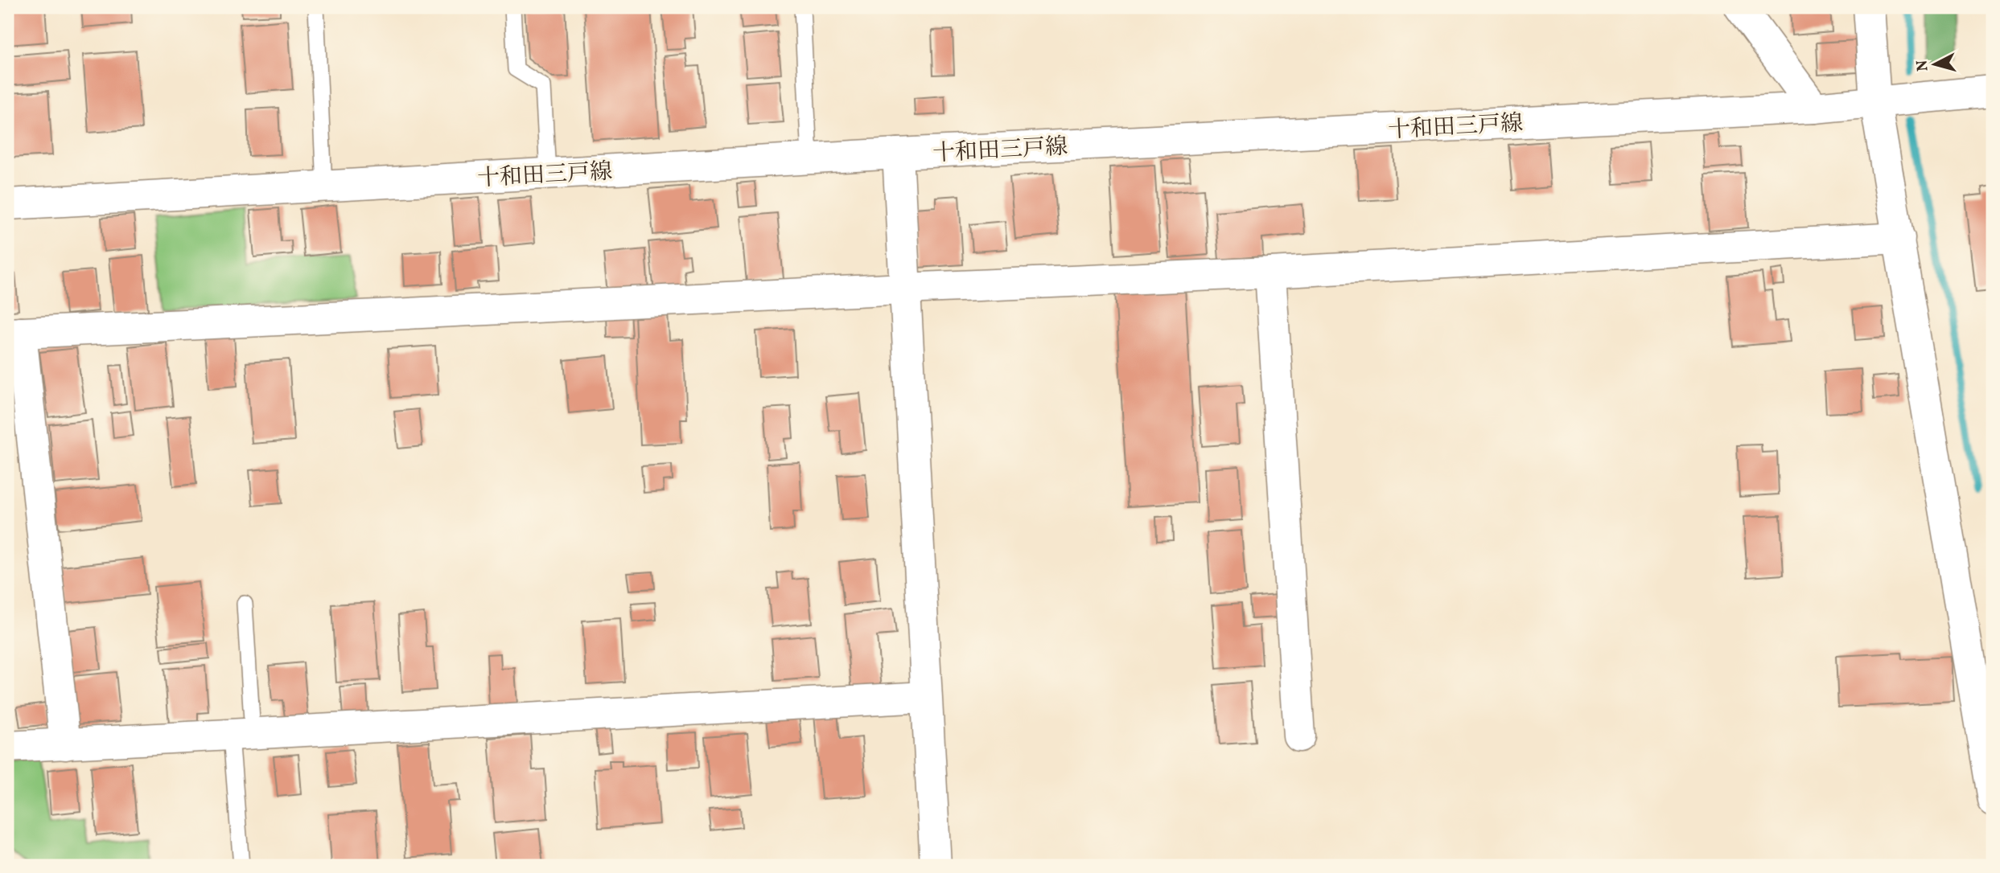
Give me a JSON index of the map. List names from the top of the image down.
{
  "streets": {
    "street": ["十和田三戸線"]
  },
  "north": "left"
}
